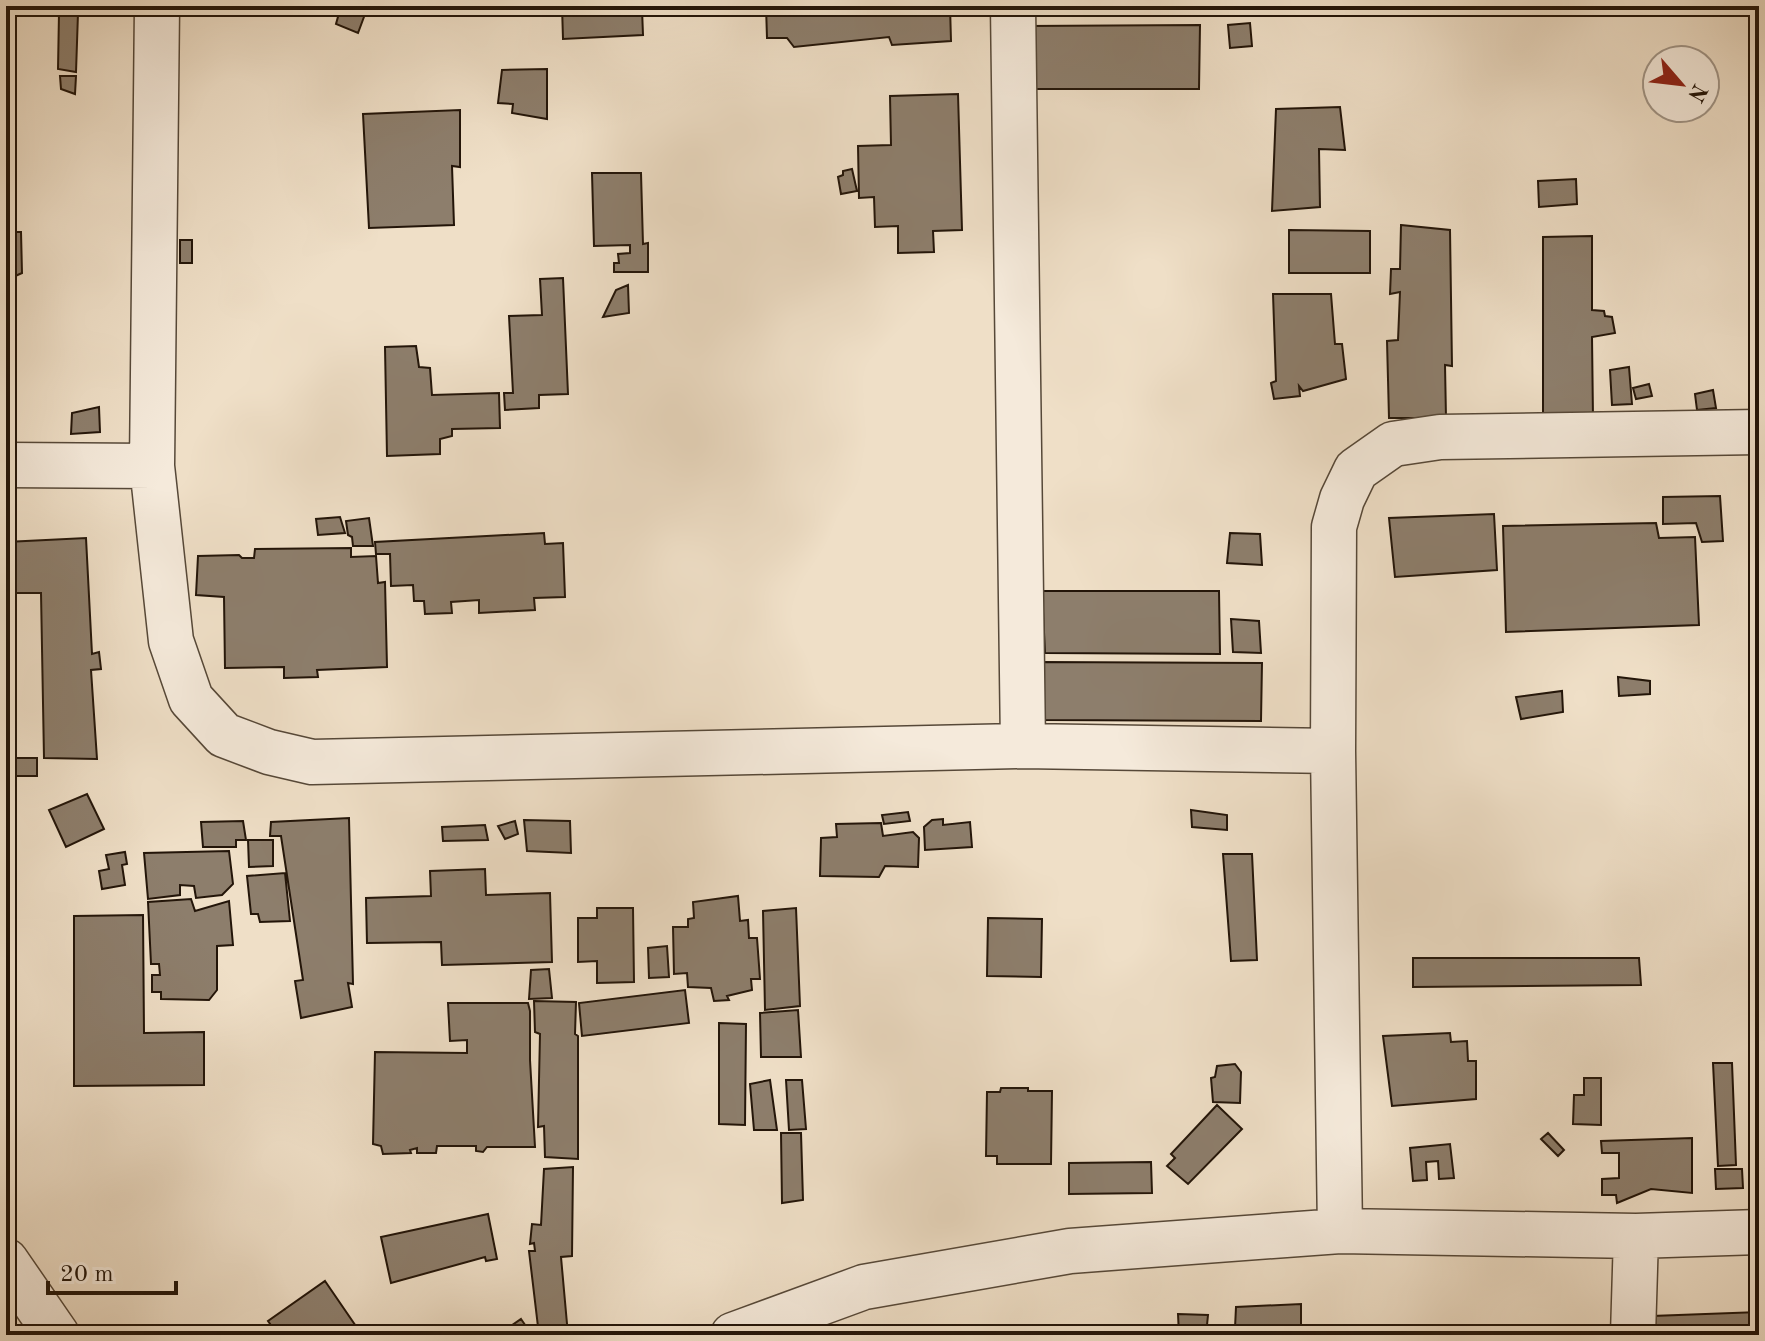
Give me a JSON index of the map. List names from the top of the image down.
{
  "scale_bar": "20 m",
  "north": "bottom right"
}
